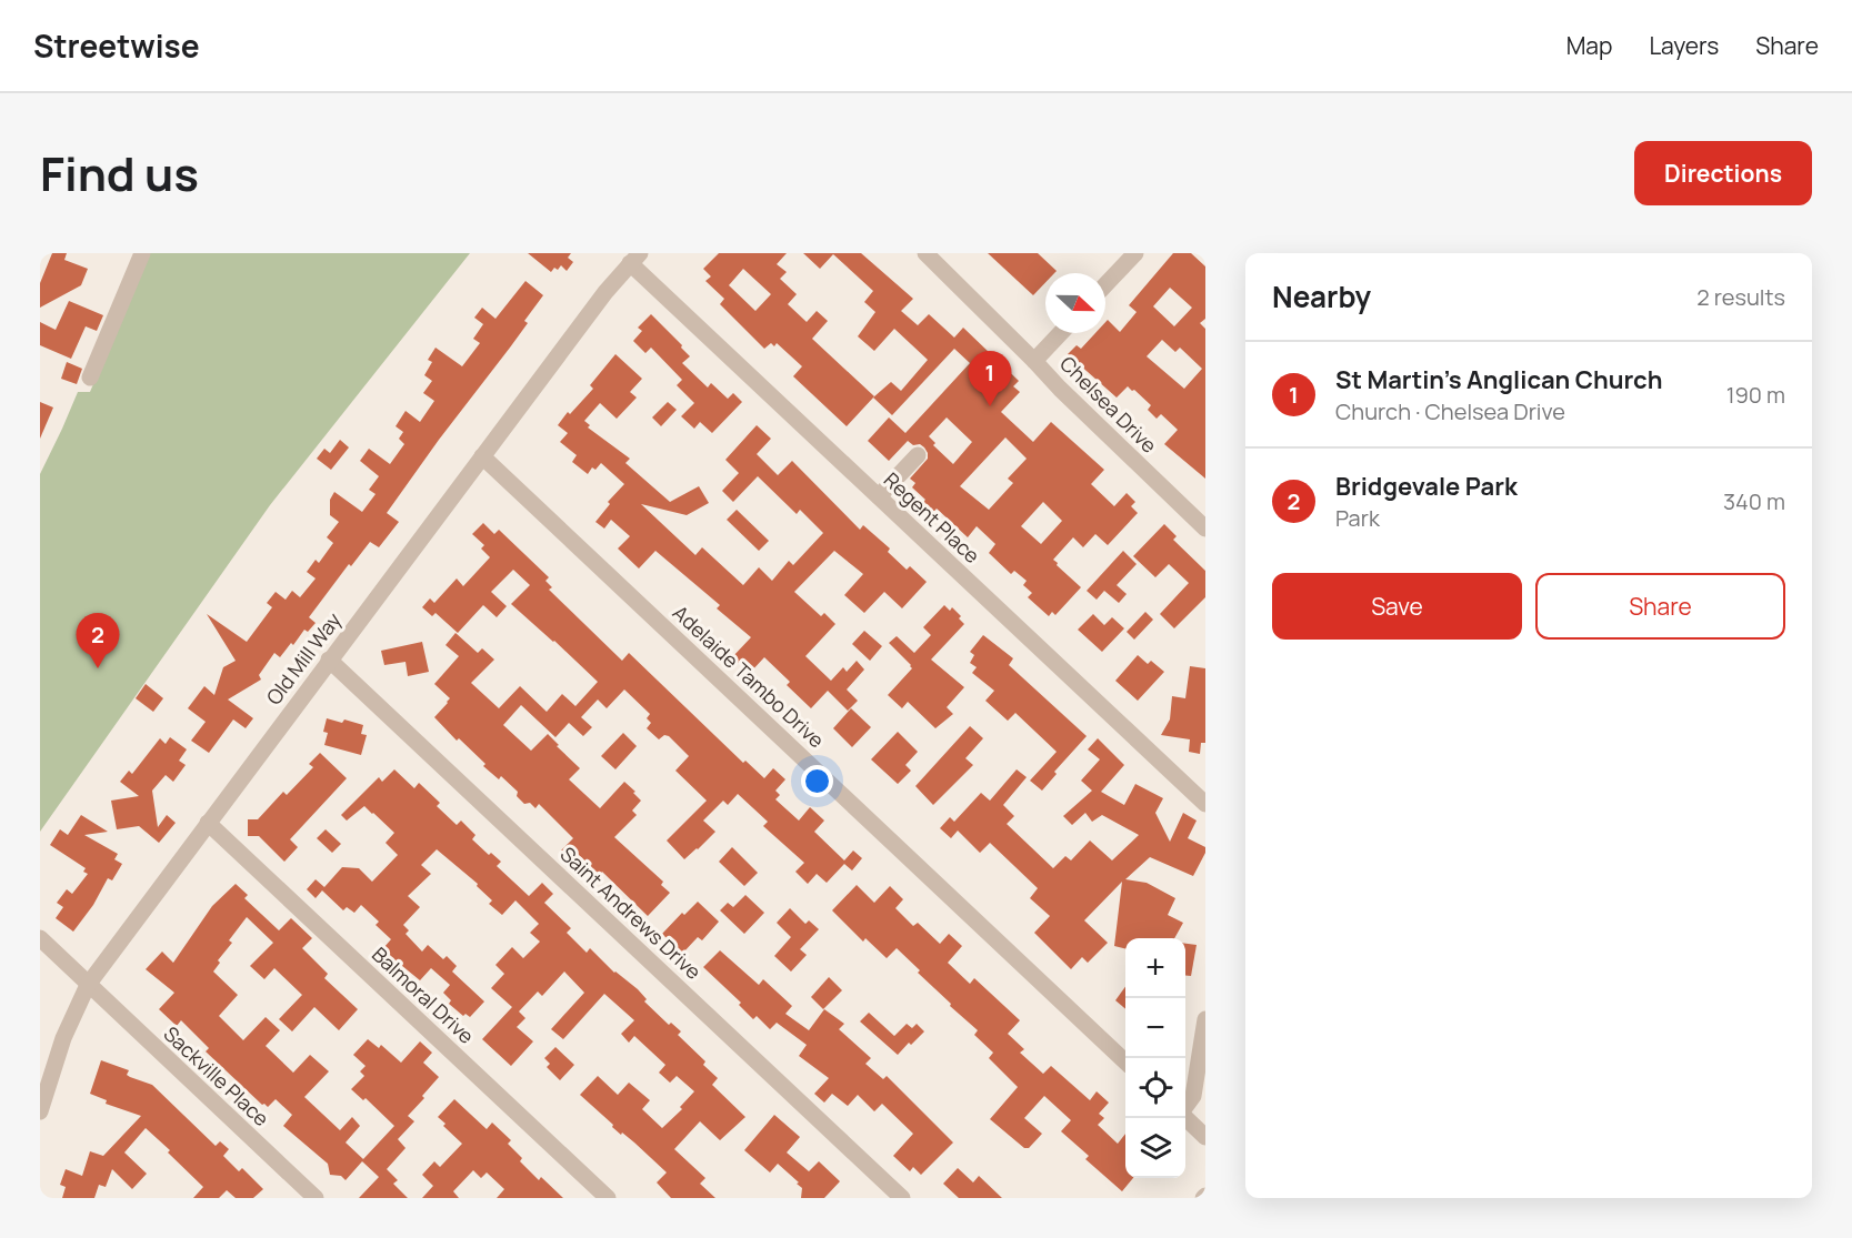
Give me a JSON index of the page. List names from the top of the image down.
{
  "streets": {
    "street": [
      "Chelsea Drive",
      "Regent Place",
      "Old Mill Way",
      "Adelaide Tambo Drive",
      "Saint Andrews Drive",
      "Balmoral Drive",
      "Sackville Place"
    ]
  },
  "crossings": [
    ["Regent Place", "Old Mill Way"],
    ["Old Mill Way", "Adelaide Tambo Drive"],
    ["Old Mill Way", "Saint Andrews Drive"],
    ["Old Mill Way", "Balmoral Drive"],
    ["Old Mill Way", "Sackville Place"]
  ],
  "north": "right",
  "page": {
    "header": "Streetwise",
    "nav": ["Map", "Layers", "Share"],
    "title": "Find us",
    "buttons": [
      "Directions",
      ["Save", "Share"]
    ],
    "heading": ["Nearby", "2 results"],
    "list": [
      {
        "mark": "1",
        "name": "St Martin's Anglican Church",
        "note": "Church · Chelsea Drive",
        "value": "190 m"
      },
      {
        "mark": "2",
        "name": "Bridgevale Park",
        "note": "Park",
        "value": "340 m"
      }
    ],
    "pins": ["1", "2"],
    "map_buttons": ["+", "−"]
  }
}
